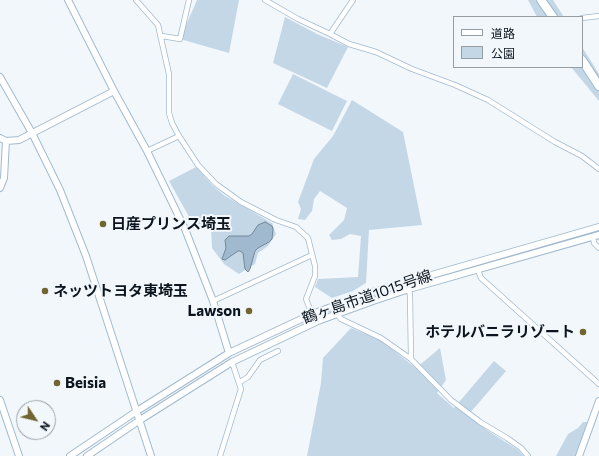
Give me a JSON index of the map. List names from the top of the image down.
{
  "streets": {
    "street": ["鶴ヶ島市道1015号線"]
  },
  "places": [
    "日産プリンス埼玉",
    "ネッツトヨタ東埼玉",
    "Lawson",
    "ホテルバニラリゾート",
    "Beisia"
  ],
  "legend": ["道路", "公園"],
  "north": "bottom right"
}
